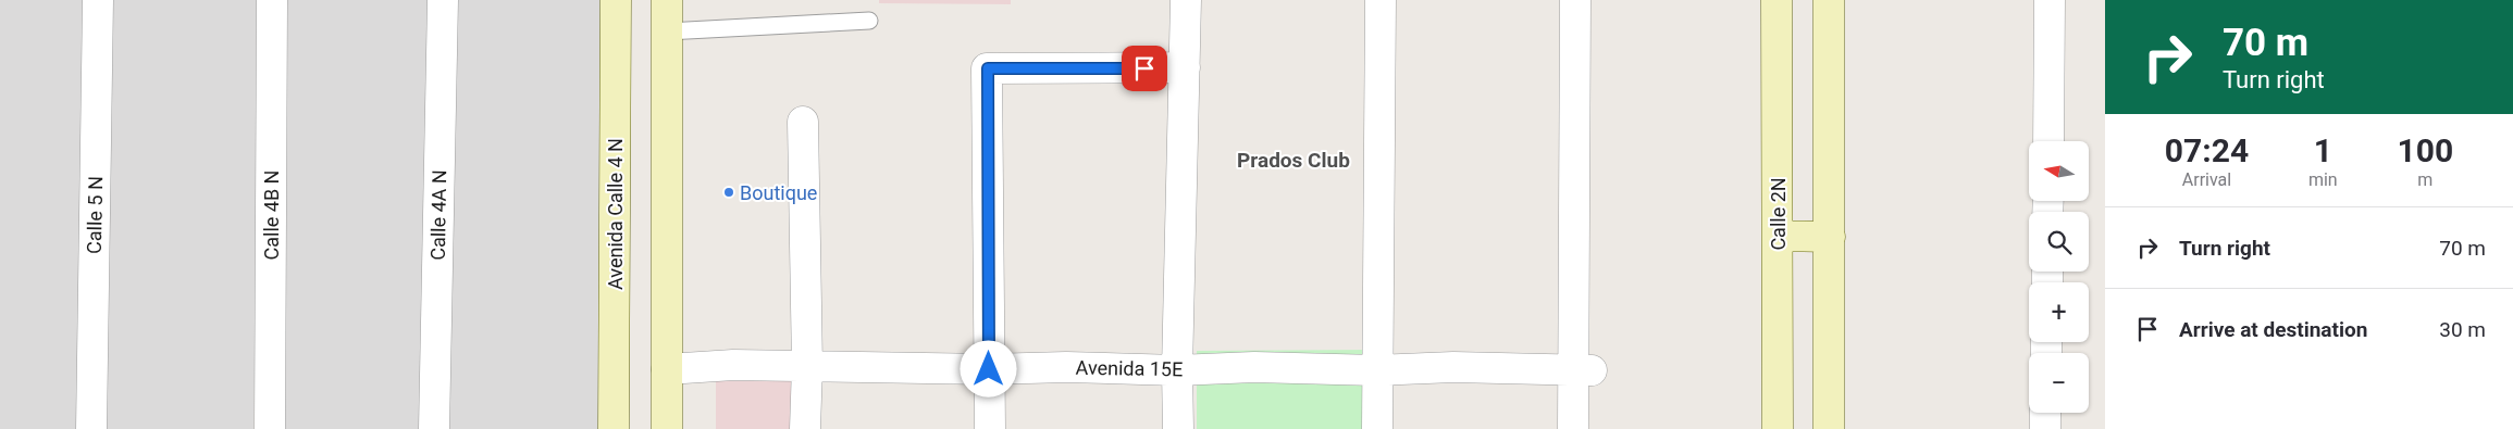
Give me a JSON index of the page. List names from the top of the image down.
{
  "streets": {
    "street": [
      "Avenida Calle 4 N",
      "Calle 2N",
      "Calle 5 N",
      "Calle 4B N",
      "Calle 4A N",
      "Avenida 15E"
    ]
  },
  "districts": ["Prados Club"],
  "places": ["Boutique"],
  "north": "left",
  "page": {
    "turn": ["70 m", "Turn right"],
    "eta": [
      "07:24",
      "Arrival",
      "1",
      "min",
      "100",
      "m"
    ],
    "map_buttons": ["+", "−"],
    "list": [
      {
        "name": "Turn right",
        "value": "70 m"
      },
      {
        "name": "Arrive at destination",
        "value": "30 m"
      }
    ]
  }
}
